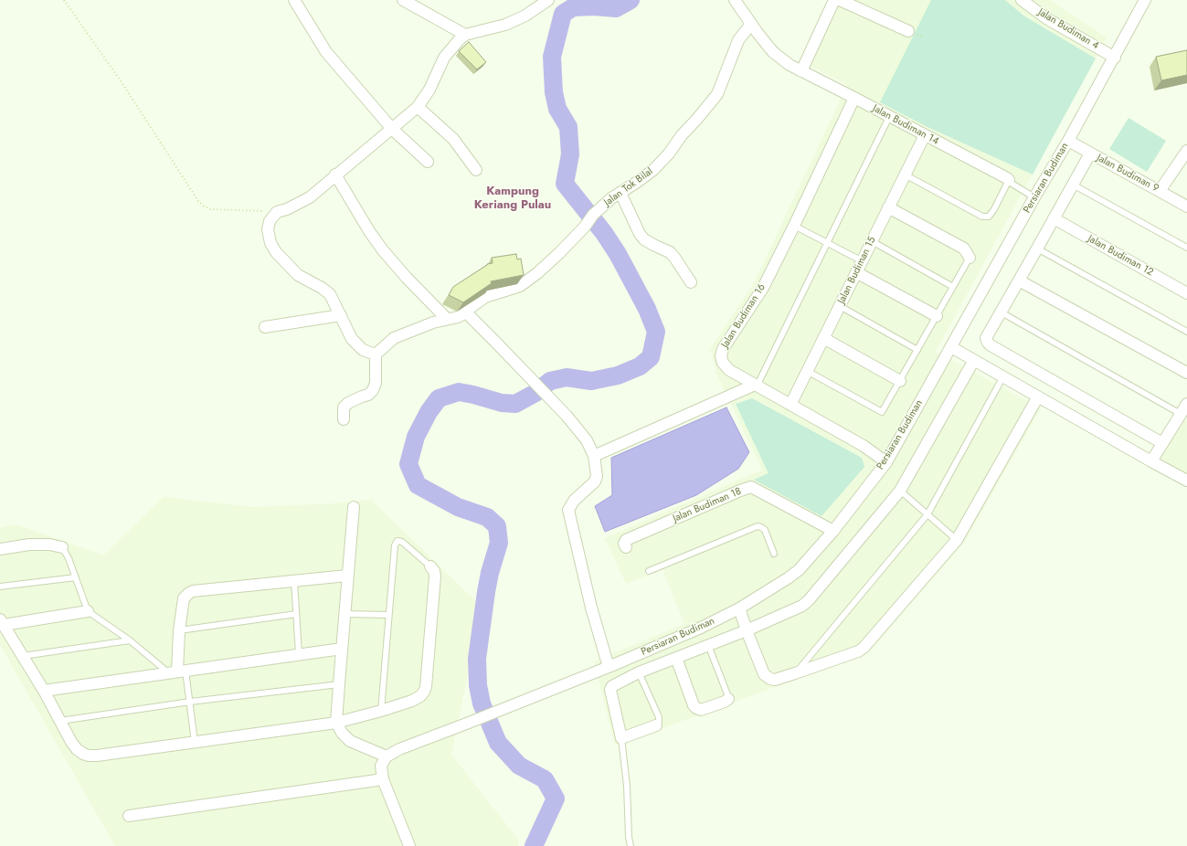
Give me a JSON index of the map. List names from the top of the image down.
{
  "streets": {
    "street": [
      "Jalan Budiman 4",
      "Jalan Budiman 14",
      "Jalan Budiman 9",
      "Persiaran Budiman",
      "Jalan Tok Bilal",
      "Jalan Budiman 12",
      "Jalan Budiman 15",
      "Jalan Budiman 16",
      "Jalan Budiman 18"
    ]
  },
  "crossings": [
    ["Jalan Budiman 4", "Persiaran Budiman"],
    ["Jalan Budiman 14", "Jalan Tok Bilal"],
    ["Jalan Budiman 14", "Jalan Budiman 15"],
    ["Jalan Budiman 14", "Jalan Budiman 16"],
    ["Jalan Budiman 9", "Persiaran Budiman"],
    ["Persiaran Budiman", "Jalan Budiman 16"],
    ["Persiaran Budiman", "Jalan Budiman 18"],
    ["Jalan Budiman 15", "Jalan Budiman 16"]
  ],
  "districts": ["Kampung Keriang Pulau"]
}
